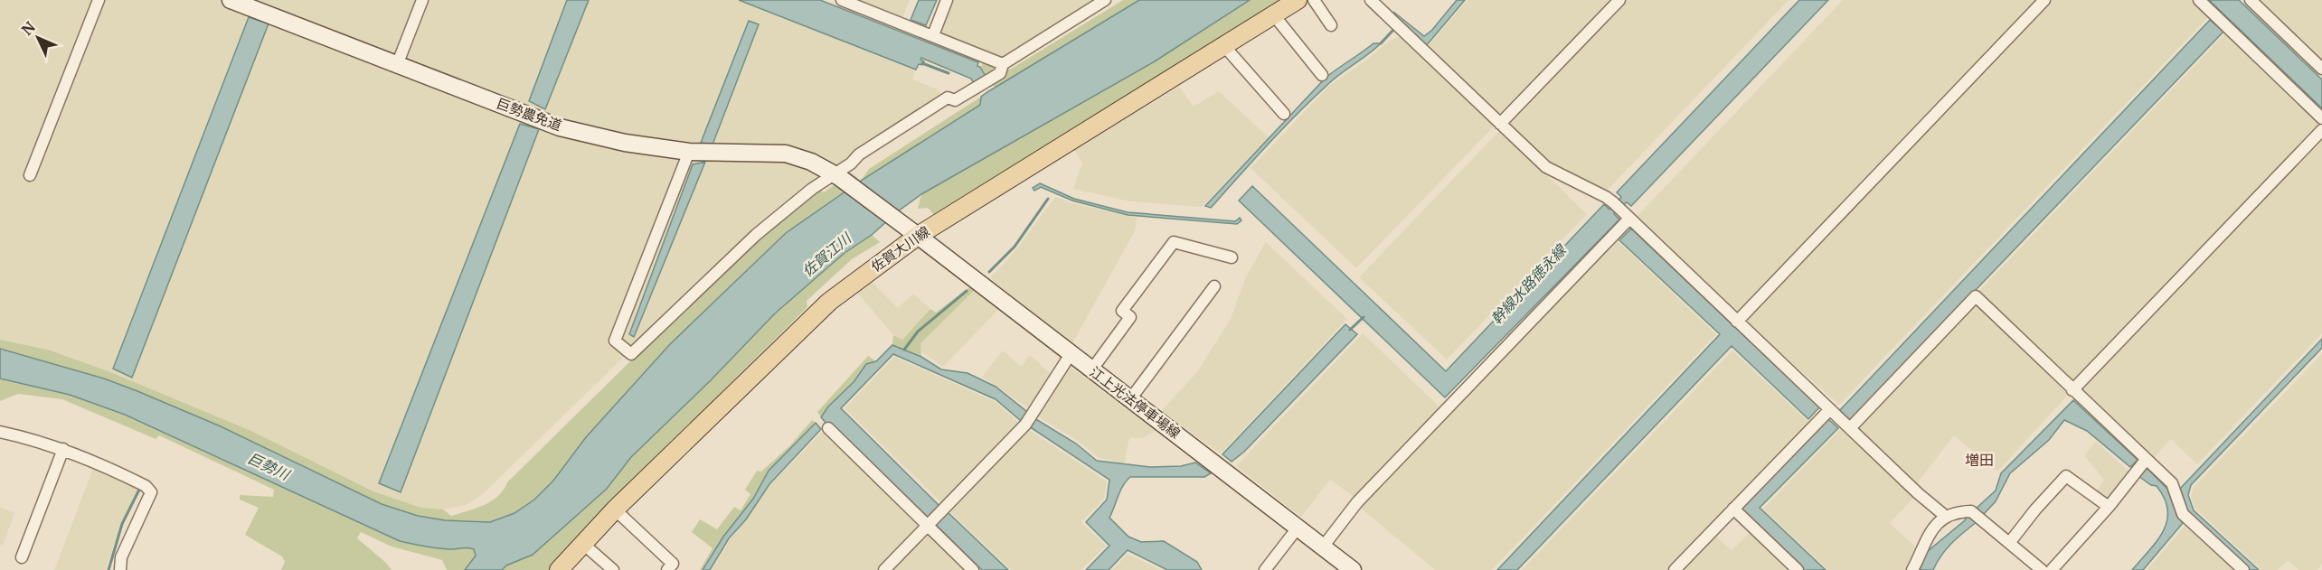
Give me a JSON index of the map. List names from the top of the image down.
{
  "streets": {
    "main road": ["佐賀大川線"],
    "street": ["巨勢農免道", "江上光法停車場線"]
  },
  "crossings": [
    ["巨勢農免道", "江上光法停車場線"],
    ["佐賀大川線", "江上光法停車場線"]
  ],
  "districts": ["増田"],
  "water": ["佐賀江川", "幹線水路徳永線", "巨勢川"],
  "north": "top left"
}
